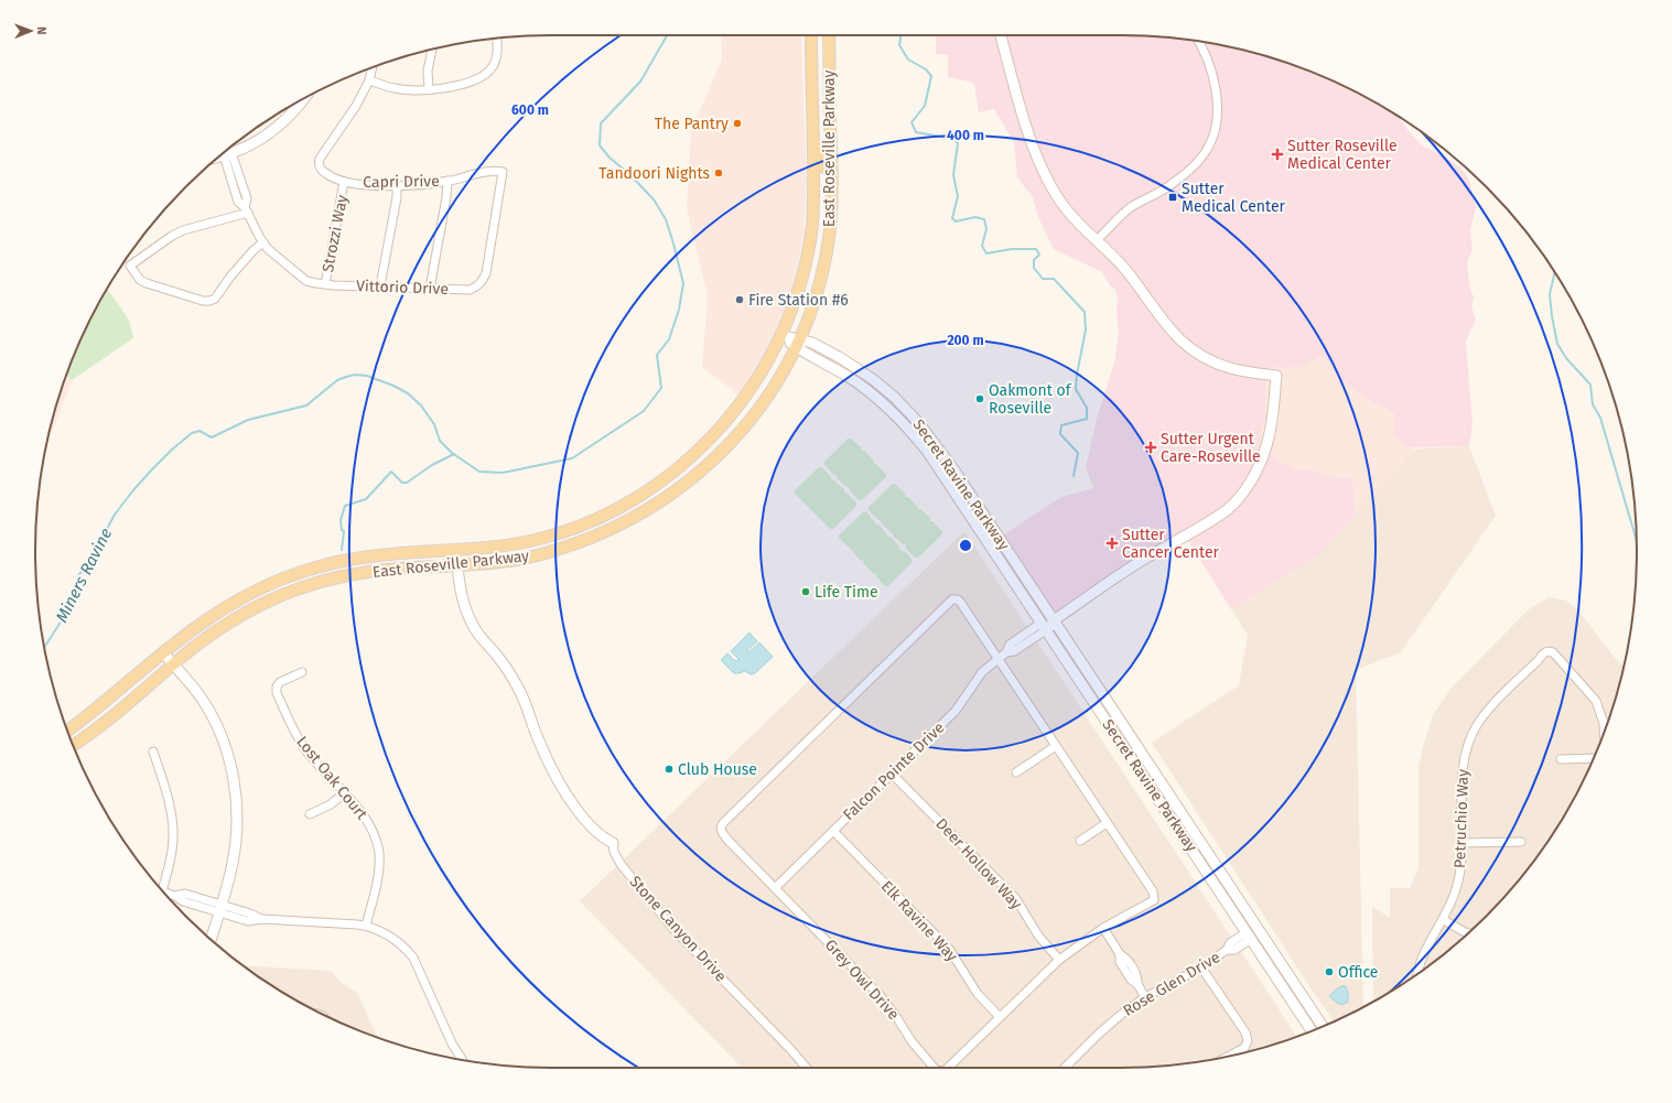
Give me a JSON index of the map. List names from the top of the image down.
{
  "streets": {
    "main road": ["East Roseville Parkway", "Secret Ravine Parkway", "Stone Canyon Drive"],
    "street": [
      "Capri Drive",
      "Strozzi Way",
      "Vittorio Drive",
      "Falcon Pointe Drive",
      "Lost Oak Court",
      "Petruchio Way",
      "Deer Hollow Way",
      "Elk Ravine Way",
      "Grey Owl Drive",
      "Rose Glen Drive"
    ]
  },
  "crossings": [
    ["East Roseville Parkway", "Secret Ravine Parkway"],
    ["East Roseville Parkway", "Stone Canyon Drive"],
    ["Capri Drive", "Strozzi Way"],
    ["Capri Drive", "Vittorio Drive"],
    ["Strozzi Way", "Vittorio Drive"],
    ["Secret Ravine Parkway", "Falcon Pointe Drive"],
    ["Secret Ravine Parkway", "Rose Glen Drive"],
    ["Falcon Pointe Drive", "Deer Hollow Way"],
    ["Falcon Pointe Drive", "Elk Ravine Way"],
    ["Falcon Pointe Drive", "Grey Owl Drive"],
    ["Deer Hollow Way", "Grey Owl Drive"],
    ["Elk Ravine Way", "Grey Owl Drive"]
  ],
  "water": ["Miners Ravine"],
  "places": {
    "other": [
      "The Pantry",
      "Tandoori Nights",
      "Fire Station #6",
      "Oakmont of Roseville",
      "Life Time",
      "Club House",
      "Office"
    ],
    "health": ["Sutter Roseville Medical Center", "Sutter Urgent Care-Roseville", "Sutter Cancer Center"],
    "transit": ["Sutter Medical Center"]
  },
  "north": "right",
  "rings": ["600 m", "400 m", "200 m"]
}
